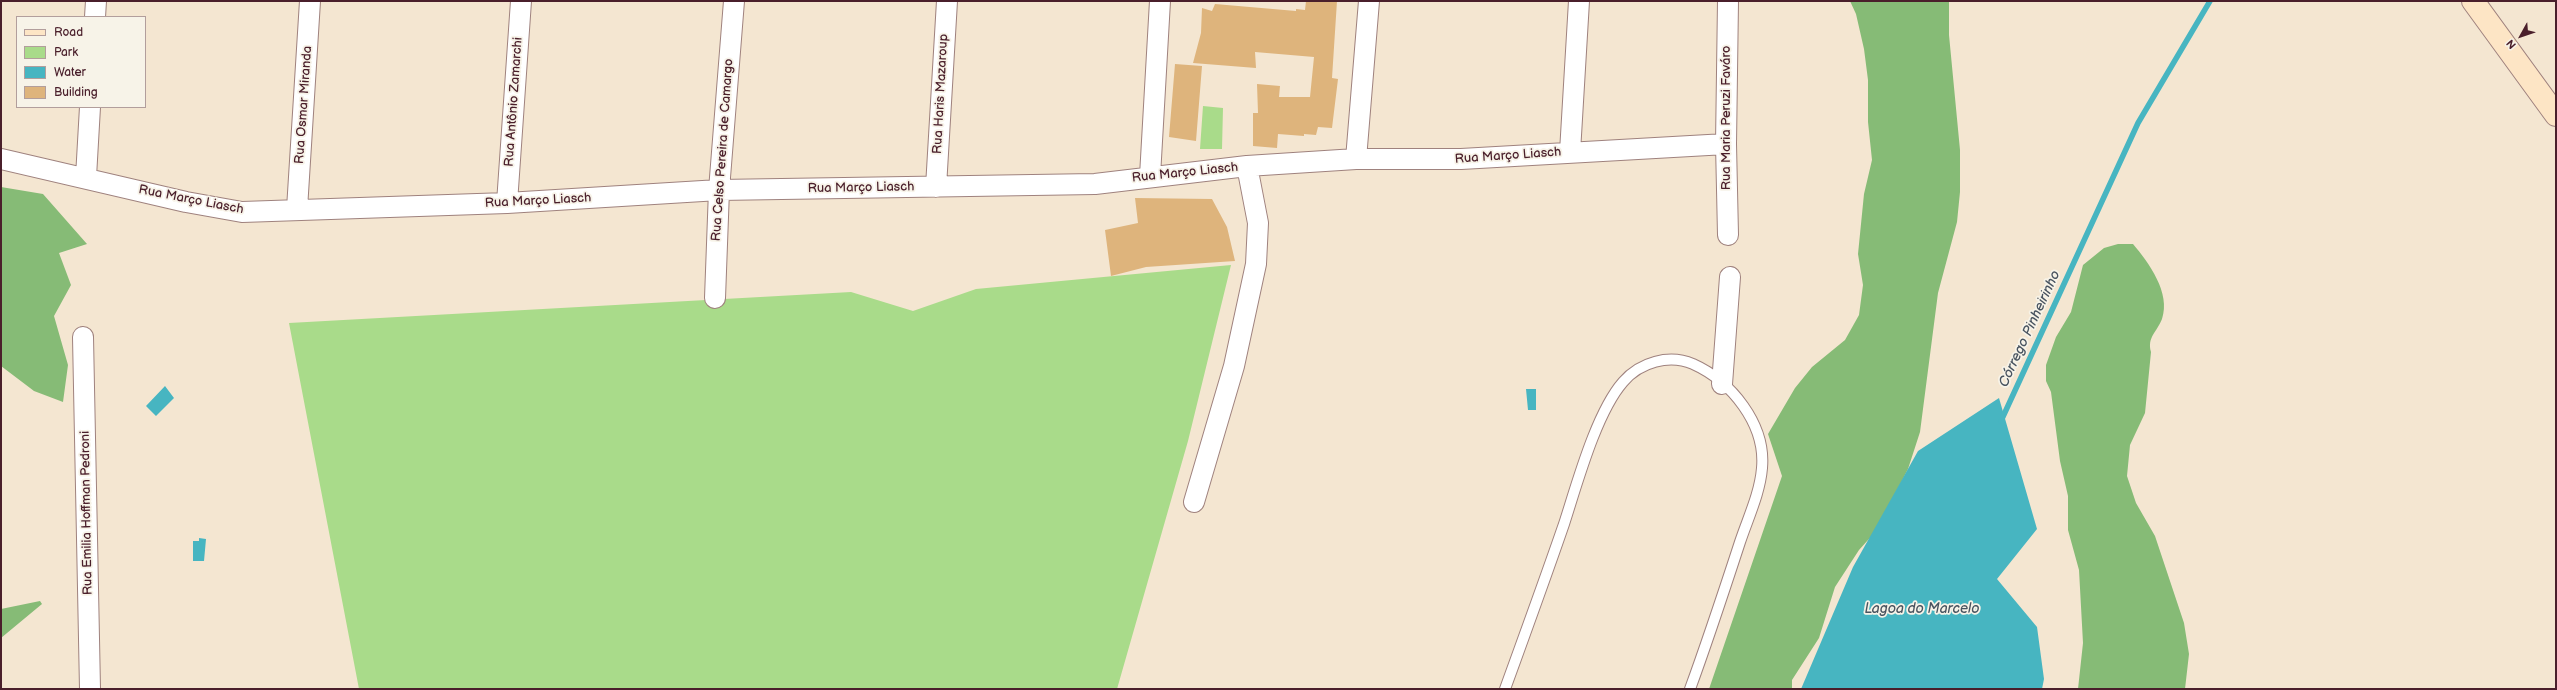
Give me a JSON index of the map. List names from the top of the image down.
{
  "streets": {
    "street": [
      "Rua Haris Mazaroup",
      "Rua Antônio Zamarchi",
      "Rua Osmar Miranda",
      "Rua Maria Peruzi Faváro",
      "Rua Celso Pereira de Camargo",
      "Rua Março Liasch",
      "Rua Emilia Hoffman Pedroni"
    ]
  },
  "crossings": [
    ["Rua Haris Mazaroup", "Rua Março Liasch"],
    ["Rua Antônio Zamarchi", "Rua Março Liasch"],
    ["Rua Osmar Miranda", "Rua Março Liasch"],
    ["Rua Maria Peruzi Faváro", "Rua Março Liasch"],
    ["Rua Celso Pereira de Camargo", "Rua Março Liasch"]
  ],
  "water": ["Córrego Pinheirinho", "Lagoa do Marcelo"],
  "legend": [
    "Road",
    "Park",
    "Water",
    "Building"
  ],
  "north": "bottom left"
}
